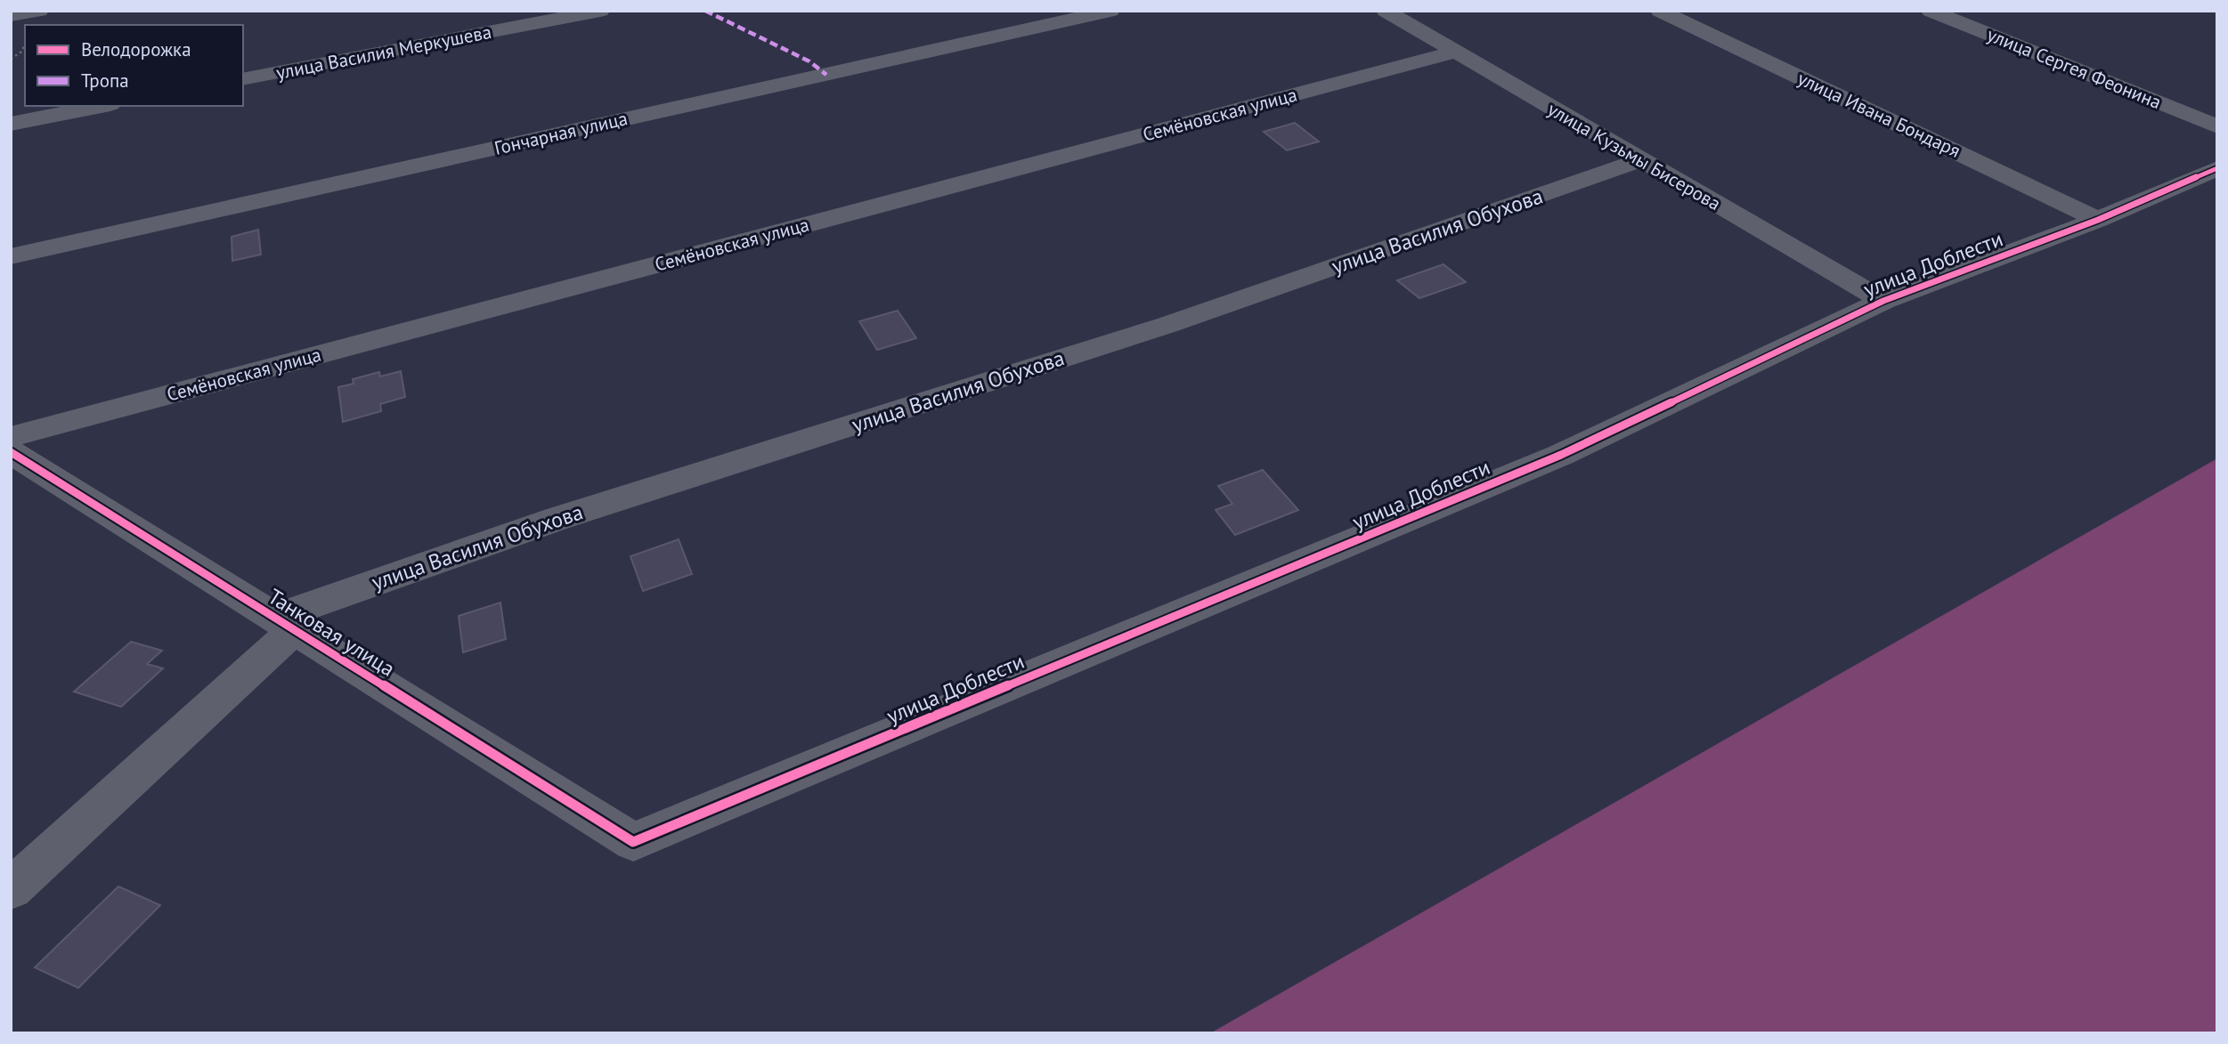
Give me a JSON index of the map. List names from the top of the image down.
{
  "streets": {
    "street": [
      "улица Василия Меркушева",
      "улица Сергея Феонина",
      "Семёновская улица",
      "улица Ивана Бондаря",
      "Гончарная улица",
      "улица Кузьмы Бисерова",
      "улица Василия Обухова",
      "улица Доблести",
      "Танковая улица"
    ]
  },
  "crossings": [
    ["Семёновская улица", "улица Кузьмы Бисерова"],
    ["Семёновская улица", "Танковая улица"],
    ["улица Ивана Бондаря", "улица Доблести"],
    ["улица Кузьмы Бисерова", "улица Василия Обухова"],
    ["улица Кузьмы Бисерова", "улица Доблести"],
    ["улица Василия Обухова", "Танковая улица"],
    ["улица Доблести", "Танковая улица"]
  ],
  "legend": ["Велодорожка", "Тропа"]
}
